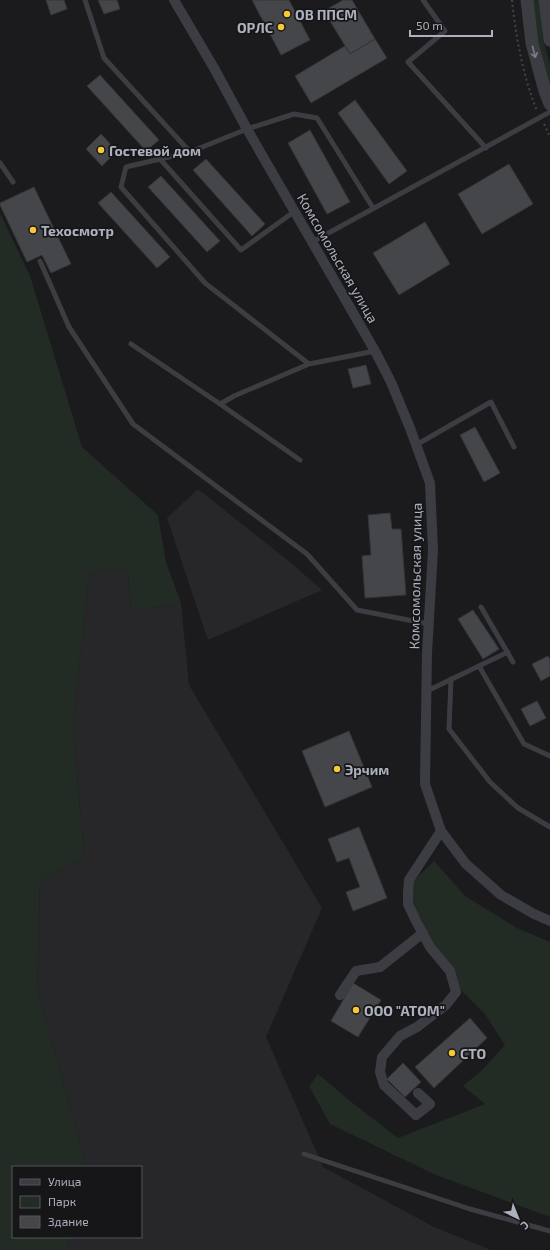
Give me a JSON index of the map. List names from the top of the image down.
{
  "streets": {
    "street": ["Комсомольская улица"]
  },
  "places": [
    "ОВ ППСМ",
    "ОРЛС",
    "Гостевой дом",
    "Техосмотр",
    "Эрчим",
    "ООО \"АТОМ\"",
    "СТО"
  ],
  "legend": ["Улица", "Парк", "Здание"],
  "scale_bar": "50 m",
  "north": "bottom right"
}
